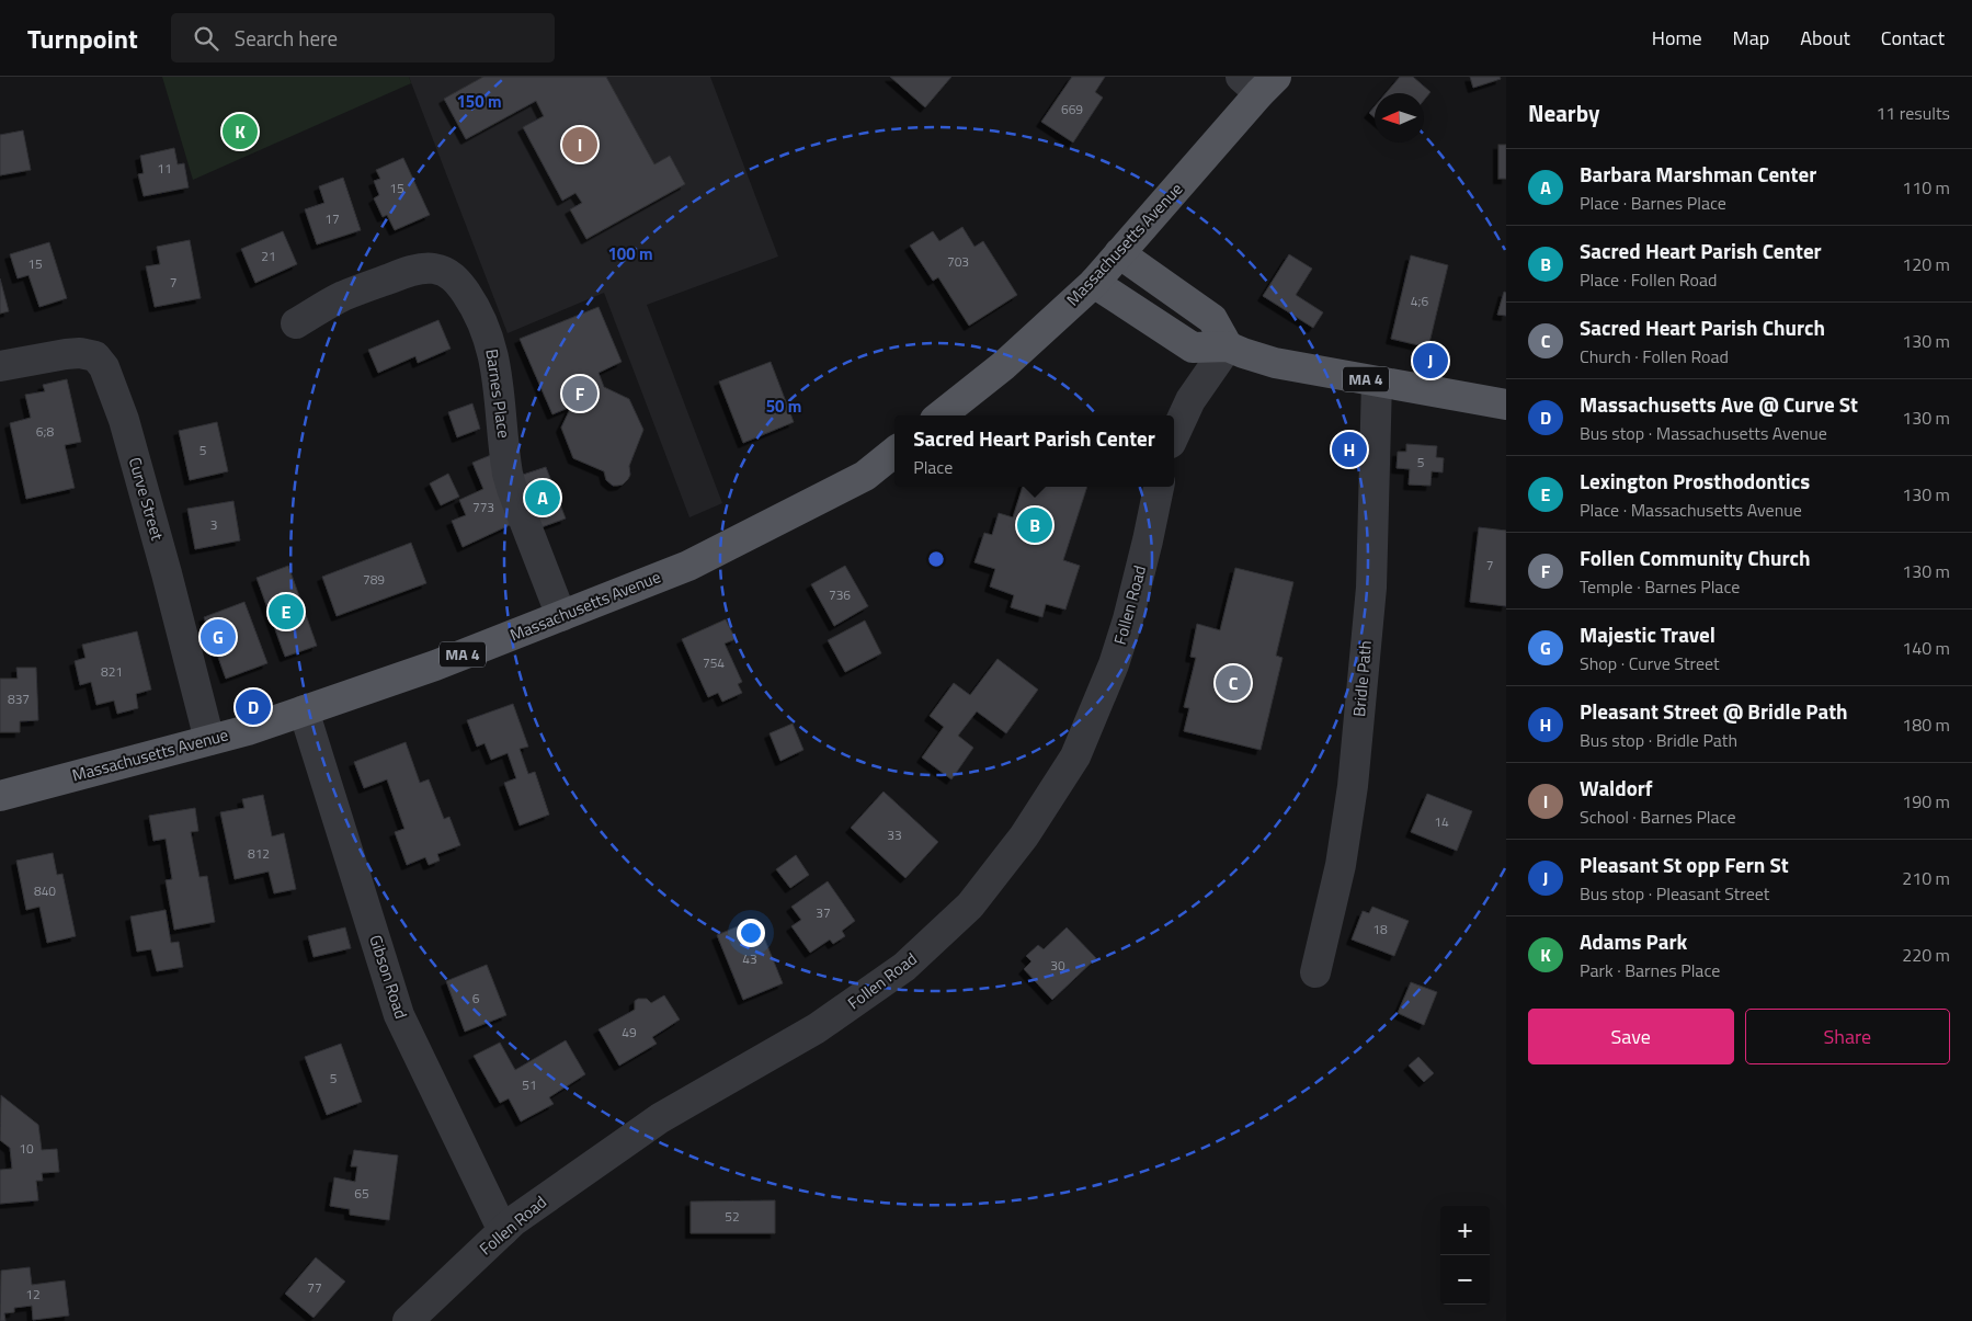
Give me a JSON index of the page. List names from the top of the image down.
{
  "streets": {
    "main road": ["Massachusetts Avenue", "MA 4"],
    "street": [
      "Barnes Place",
      "Curve Street",
      "Follen Road",
      "Bridle Path",
      "Gibson Road"
    ]
  },
  "crossings": [
    ["Massachusetts Avenue", "MA 4"],
    ["Massachusetts Avenue", "Barnes Place"],
    ["Massachusetts Avenue", "Curve Street"],
    ["Massachusetts Avenue", "Gibson Road"],
    ["MA 4", "Bridle Path"],
    ["Follen Road", "Gibson Road"]
  ],
  "house_numbers": [
    "669",
    "11",
    "15",
    "17",
    "21",
    "703",
    "15",
    "7",
    "4;6",
    "6;8",
    "5",
    "5",
    "773",
    "3",
    "7",
    "789",
    "736",
    "754",
    "821",
    "837",
    "14",
    "33",
    "812",
    "840",
    "37",
    "18",
    "43",
    "30",
    "6",
    "49",
    "5",
    "51",
    "10",
    "65",
    "52",
    "77",
    "12"
  ],
  "north": "left",
  "page": {
    "header": "Turnpoint",
    "search": "Search here",
    "nav": [
      "Home",
      "Map",
      "About",
      "Contact"
    ],
    "heading": ["Nearby", "11 results"],
    "pins": [
      "K",
      "I",
      "J",
      "F",
      "H",
      "A",
      "B",
      "E",
      "G",
      "C",
      "D"
    ],
    "list": [
      {
        "mark": "A",
        "name": "Barbara Marshman Center",
        "note": "Place · Barnes Place",
        "value": "110 m"
      },
      {
        "mark": "B",
        "name": "Sacred Heart Parish Center",
        "note": "Place · Follen Road",
        "value": "120 m"
      },
      {
        "mark": "C",
        "name": "Sacred Heart Parish Church",
        "note": "Church · Follen Road",
        "value": "130 m"
      },
      {
        "mark": "D",
        "name": "Massachusetts Ave @ Curve St",
        "note": "Bus stop · Massachusetts Avenue",
        "value": "130 m"
      },
      {
        "mark": "E",
        "name": "Lexington Prosthodontics",
        "note": "Place · Massachusetts Avenue",
        "value": "130 m"
      },
      {
        "mark": "F",
        "name": "Follen Community Church",
        "note": "Temple · Barnes Place",
        "value": "130 m"
      },
      {
        "mark": "G",
        "name": "Majestic Travel",
        "note": "Shop · Curve Street",
        "value": "140 m"
      },
      {
        "mark": "H",
        "name": "Pleasant Street @ Bridle Path",
        "note": "Bus stop · Bridle Path",
        "value": "180 m"
      },
      {
        "mark": "I",
        "name": "Waldorf",
        "note": "School · Barnes Place",
        "value": "190 m"
      },
      {
        "mark": "J",
        "name": "Pleasant St opp Fern St",
        "note": "Bus stop · Pleasant Street",
        "value": "210 m"
      },
      {
        "mark": "K",
        "name": "Adams Park",
        "note": "Park · Barnes Place",
        "value": "220 m"
      }
    ],
    "popup": ["Sacred Heart Parish Center", "Place"],
    "buttons": ["Save", "Share"],
    "map_buttons": ["+", "−"]
  },
  "rings": ["150 m", "100 m", "50 m"]
}
